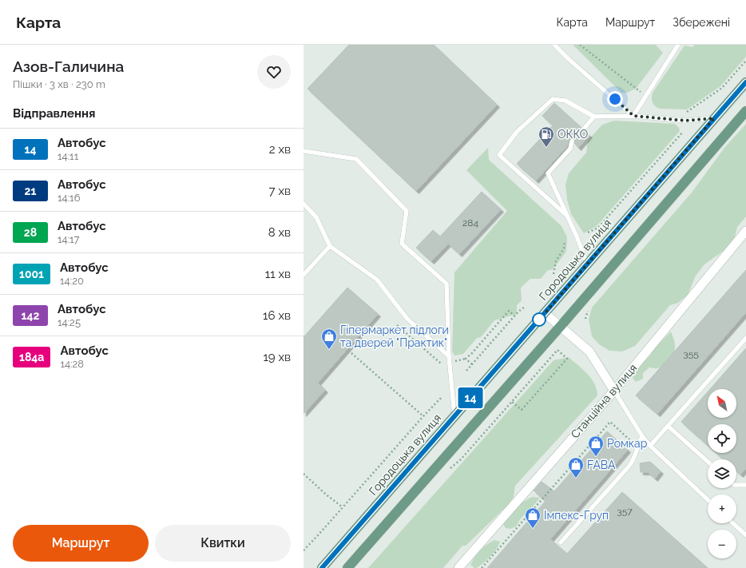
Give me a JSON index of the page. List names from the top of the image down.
{
  "streets": {
    "main road": ["Городоцька вулиця"],
    "street": ["Станційна вулиця"]
  },
  "places": {
    "fuel station": ["ОККО"],
    "shop": [
      "Гіпермаркет підлоги та дверей \"Практик\"",
      "Ромкар",
      "FABA",
      "Імпекс-Груп"
    ]
  },
  "lines": ["bus line 14"],
  "house_numbers": ["284", "355", "357"],
  "north": "top left",
  "page": {
    "header": "Карта",
    "nav": ["Карта", "Маршрут", "Збережені"],
    "heading": [
      ["Азов-Галичина", "Пішки · 3 хв · 230 m"],
      "Відправлення"
    ],
    "on_map": "14",
    "list": [
      {
        "mark": "14",
        "name": "Автобус",
        "note": "14:11",
        "value": "2 хв"
      },
      {
        "mark": "21",
        "name": "Автобус",
        "note": "14:16",
        "value": "7 хв"
      },
      {
        "mark": "28",
        "name": "Автобус",
        "note": "14:17",
        "value": "8 хв"
      },
      {
        "mark": "1001",
        "name": "Автобус",
        "note": "14:20",
        "value": "11 хв"
      },
      {
        "mark": "142",
        "name": "Автобус",
        "note": "14:25",
        "value": "16 хв"
      },
      {
        "mark": "184а",
        "name": "Автобус",
        "note": "14:28",
        "value": "19 хв"
      }
    ],
    "map_buttons": ["+", "−"],
    "buttons": ["Маршрут", "Квитки"]
  }
}
